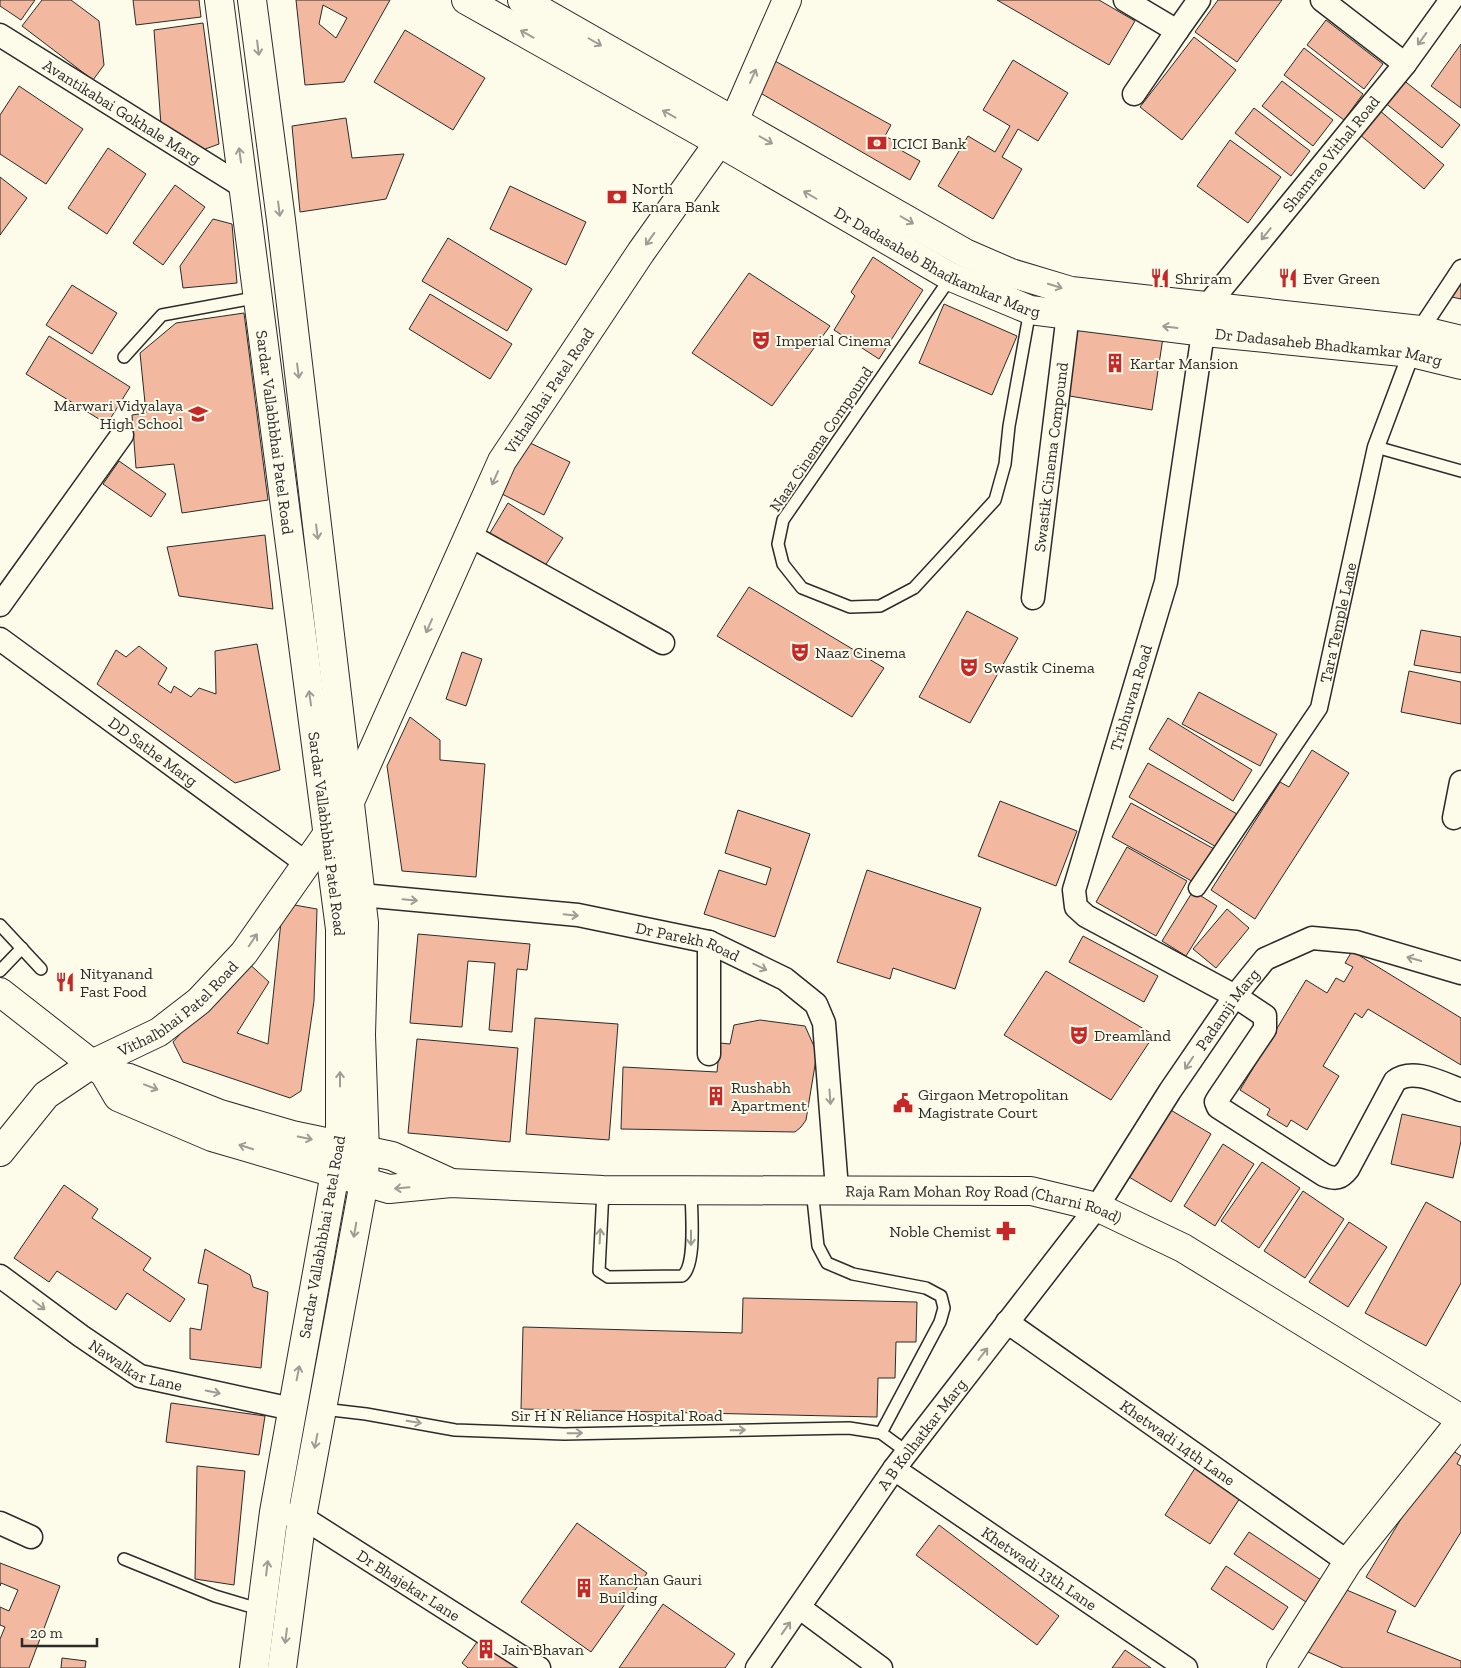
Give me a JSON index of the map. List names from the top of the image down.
{
  "streets": {
    "main road": [
      "Dr Dadasaheb Bhadkamkar Marg",
      "Vithalbhai Patel Road",
      "Sardar Vallabhbhai Patel Road",
      "Raja Ram Mohan Roy Road (Charni Road)"
    ],
    "street": [
      "Avantikabai Gokhale Marg",
      "Shamrao Vithal Road",
      "Swastik Cinema Compound",
      "Tara Temple Lane",
      "Tribhuvan Road",
      "DD Sathe Marg",
      "Dr Parekh Road",
      "Padamji Marg",
      "Nawalkar Lane",
      "A B Kolhatkar Marg",
      "Khetwadi 14th Lane",
      "Khetwadi 13th Lane",
      "Dr Bhajekar Lane"
    ],
    "lane": ["Naaz Cinema Compound", "Sir H N Reliance Hospital Road"]
  },
  "crossings": [
    ["Avantikabai Gokhale Marg", "Sardar Vallabhbhai Patel Road"],
    ["Shamrao Vithal Road", "Dr Dadasaheb Bhadkamkar Marg"],
    ["Shamrao Vithal Road", "Tribhuvan Road"],
    ["Dr Dadasaheb Bhadkamkar Marg", "Vithalbhai Patel Road"],
    ["Dr Dadasaheb Bhadkamkar Marg", "Naaz Cinema Compound"],
    ["Dr Dadasaheb Bhadkamkar Marg", "Swastik Cinema Compound"],
    ["Dr Dadasaheb Bhadkamkar Marg", "Tara Temple Lane"],
    ["Dr Dadasaheb Bhadkamkar Marg", "Tribhuvan Road"],
    ["Vithalbhai Patel Road", "Sardar Vallabhbhai Patel Road"],
    ["Vithalbhai Patel Road", "DD Sathe Marg"],
    ["Vithalbhai Patel Road", "Raja Ram Mohan Roy Road (Charni Road)"],
    ["Sardar Vallabhbhai Patel Road", "Dr Parekh Road"],
    ["Sardar Vallabhbhai Patel Road", "Raja Ram Mohan Roy Road (Charni Road)"],
    ["Sardar Vallabhbhai Patel Road", "Nawalkar Lane"],
    ["Sardar Vallabhbhai Patel Road", "Sir H N Reliance Hospital Road"],
    ["Sardar Vallabhbhai Patel Road", "Dr Bhajekar Lane"],
    ["Tribhuvan Road", "Padamji Marg"],
    ["Dr Parekh Road", "Raja Ram Mohan Roy Road (Charni Road)"],
    ["Padamji Marg", "Raja Ram Mohan Roy Road (Charni Road)"],
    ["Padamji Marg", "A B Kolhatkar Marg"],
    ["Raja Ram Mohan Roy Road (Charni Road)", "A B Kolhatkar Marg"],
    ["Sir H N Reliance Hospital Road", "A B Kolhatkar Marg"],
    ["Sir H N Reliance Hospital Road", "Khetwadi 13th Lane"],
    ["A B Kolhatkar Marg", "Khetwadi 14th Lane"],
    ["A B Kolhatkar Marg", "Khetwadi 13th Lane"]
  ],
  "one_way": [
    "Shamrao Vithal Road",
    "Dr Parekh Road",
    "Padamji Marg",
    "Nawalkar Lane",
    "Sir H N Reliance Hospital Road",
    "A B Kolhatkar Marg"
  ],
  "places": {
    "bank": ["ICICI Bank", "North Kanara Bank"],
    "restaurant": ["Shriram", "Ever Green", "Nityanand Fast Food"],
    "theatre": [
      "Imperial Cinema",
      "Naaz Cinema",
      "Swastik Cinema",
      "Dreamland"
    ],
    "building": [
      "Kartar Mansion",
      "Rushabh Apartment",
      "Kanchan Gauri Building",
      "Jain Bhavan"
    ],
    "school or university": ["Marwari Vidyalaya High School"],
    "public building": ["Girgaon Metropolitan Magistrate Court"],
    "pharmacy": ["Noble Chemist"]
  },
  "scale_bar": "20 m"
}
